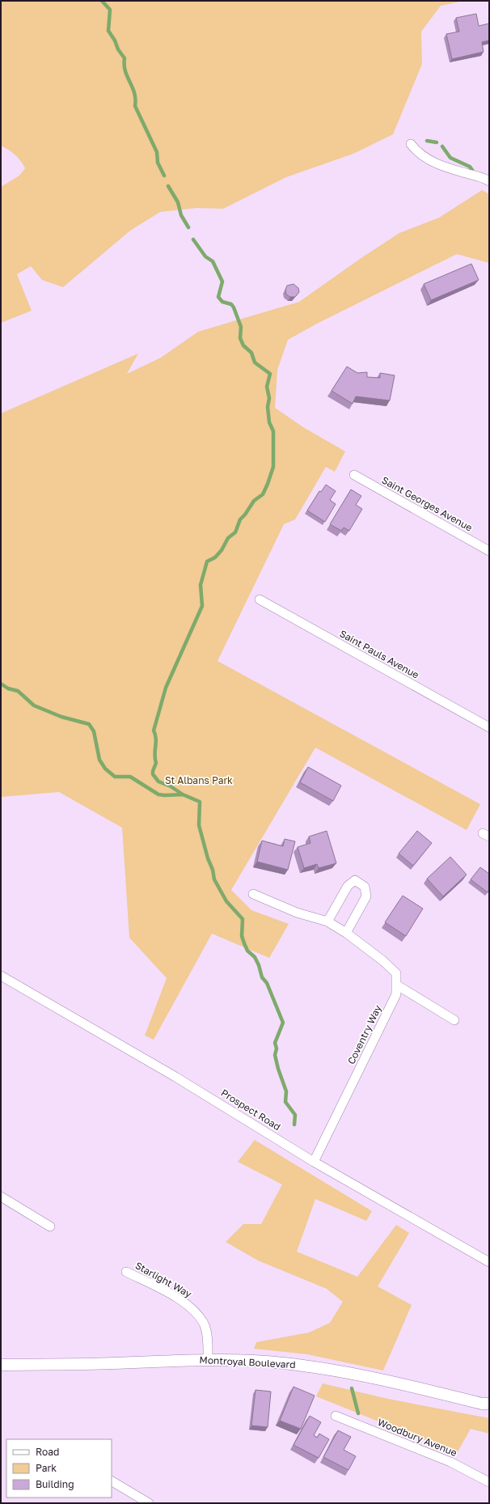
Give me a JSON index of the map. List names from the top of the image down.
{
  "streets": {
    "street": [
      "Saint Georges Avenue",
      "Saint Pauls Avenue",
      "Coventry Way",
      "Prospect Road",
      "Starlight Way",
      "Montroyal Boulevard",
      "Woodbury Avenue"
    ]
  },
  "crossings": [
    ["Coventry Way", "Prospect Road"],
    ["Starlight Way", "Montroyal Boulevard"]
  ],
  "parks": ["St Albans Park"],
  "legend": ["Road", "Park", "Building"]
}
